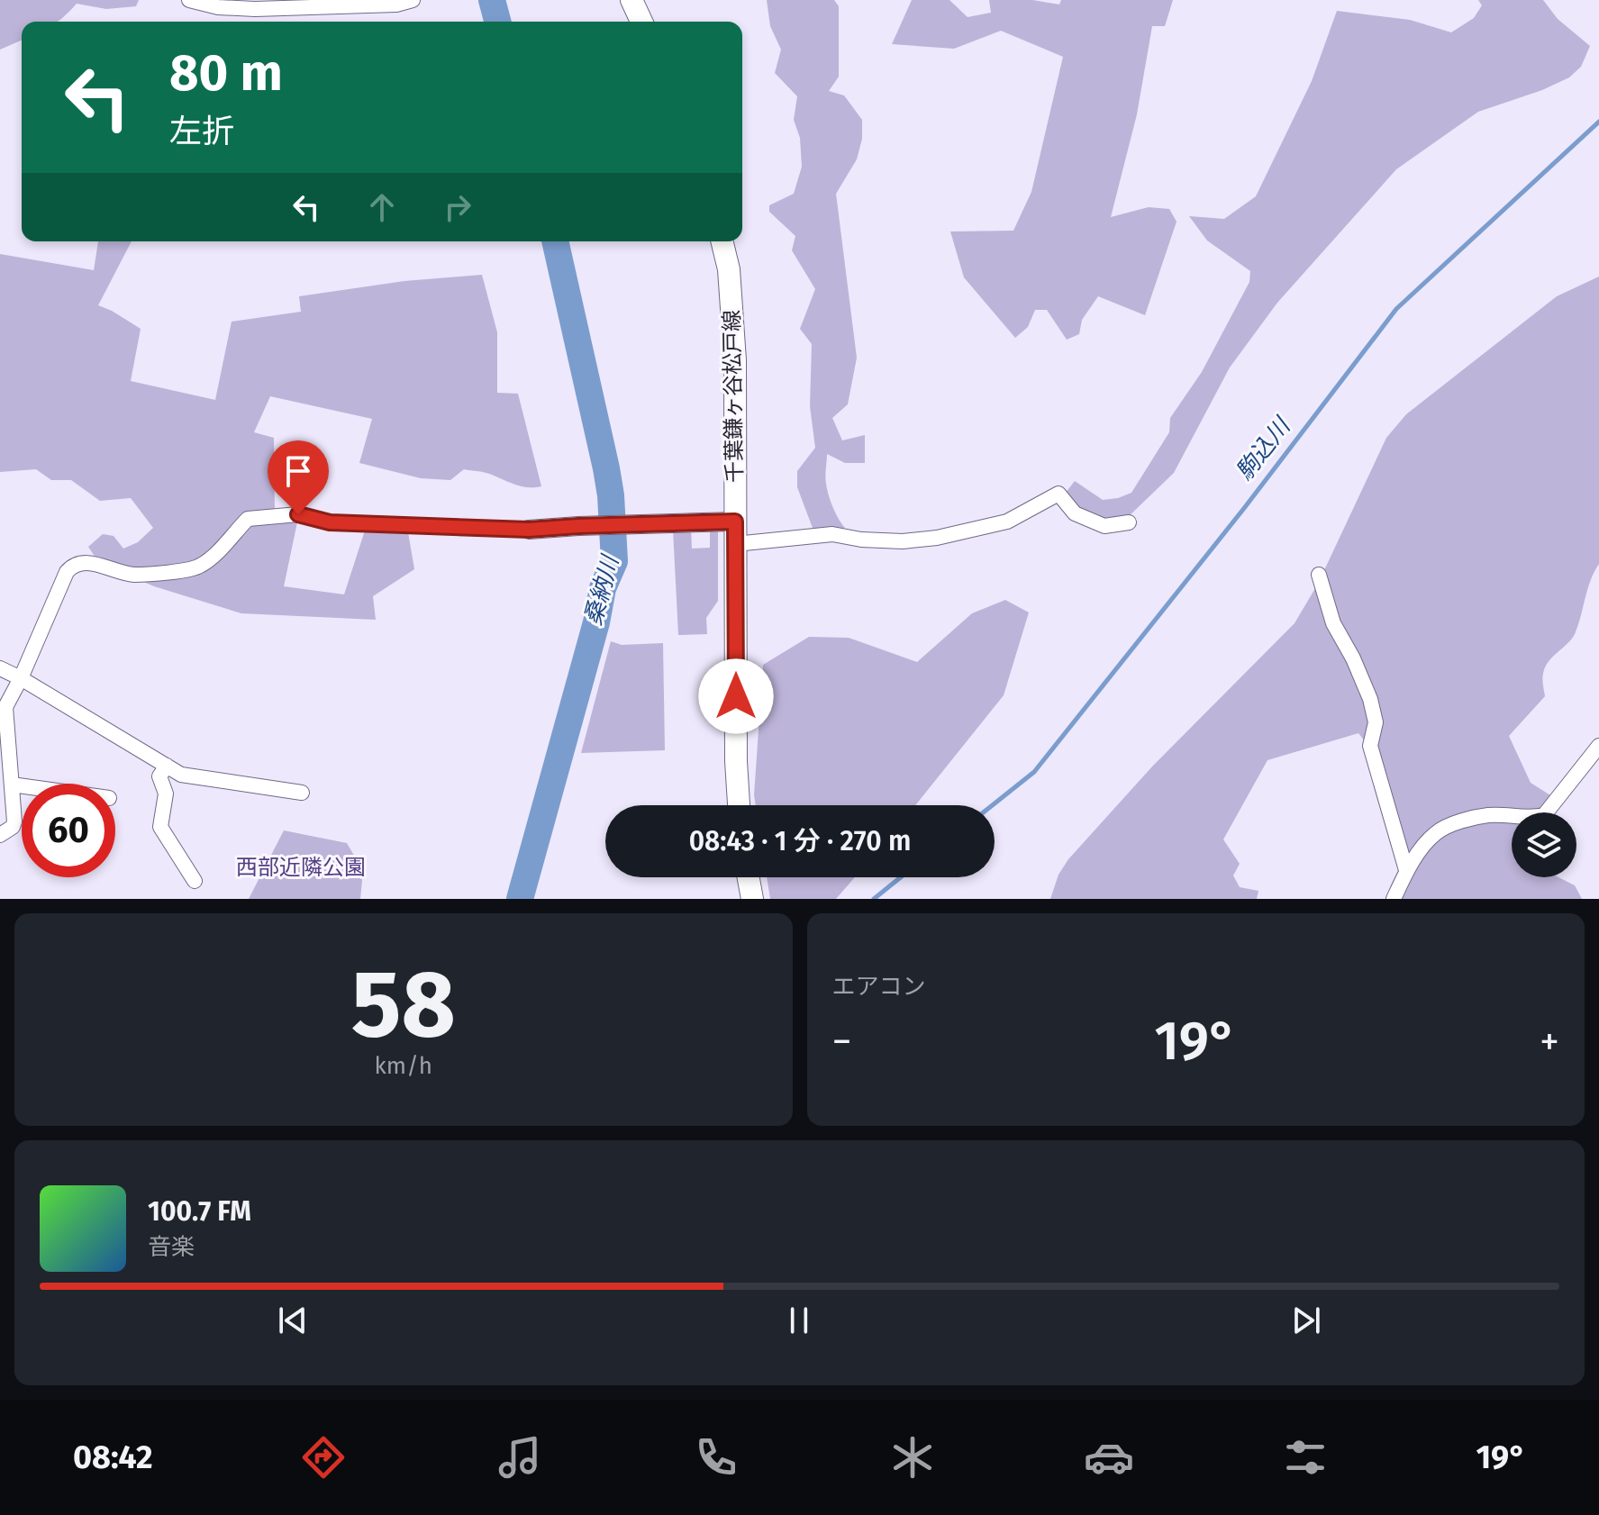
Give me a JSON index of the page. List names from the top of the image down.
{
  "streets": {
    "main road": ["千葉鎌ヶ谷松戸線"]
  },
  "water": ["駒込川", "桑納川"],
  "parks": ["西部近隣公園"],
  "page": {
    "turn": ["80 m", "左折"],
    "limit": "60",
    "trip": "08:43 · 1 分 · 270 m",
    "tile": [
      ["58", "km/h"],
      "エアコン"
    ],
    "heat": ["−", "19°", "+"],
    "song": ["100.7 FM", "音楽"],
    "tabs": ["08:42", "19°"]
  }
}
